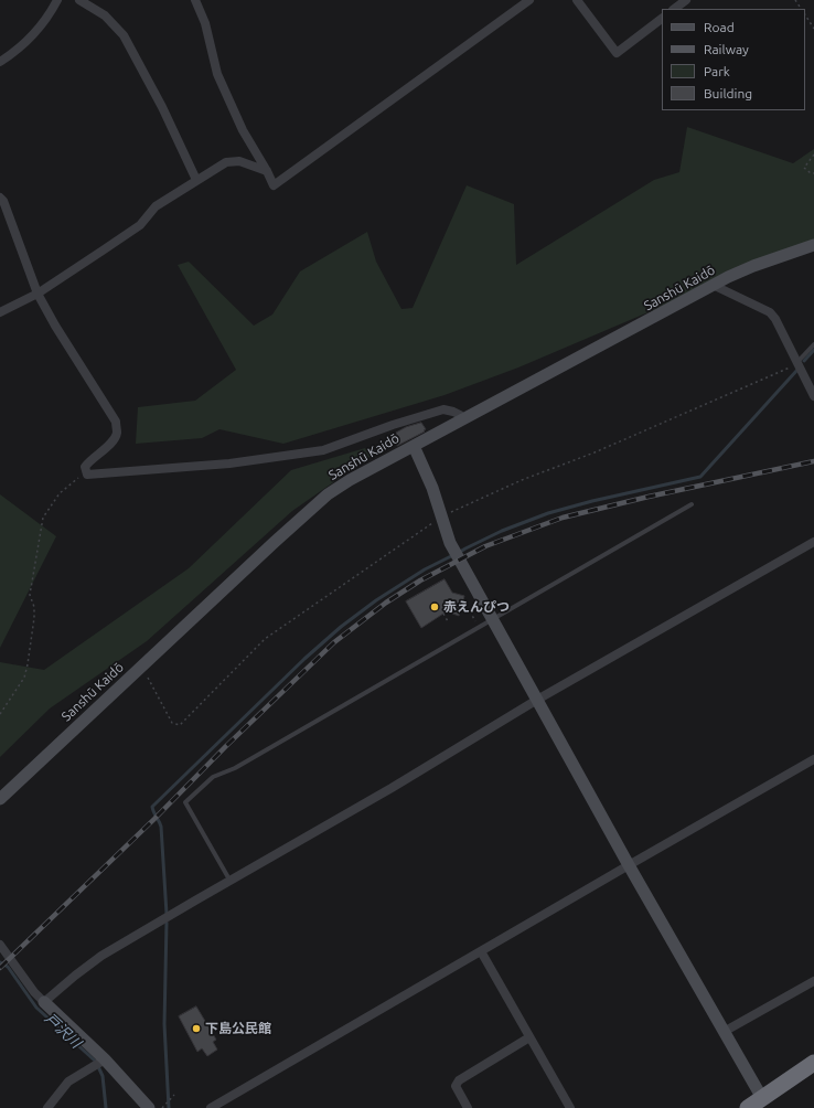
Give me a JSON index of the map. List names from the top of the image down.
{
  "streets": {
    "main road": ["Sanshū Kaidō"]
  },
  "water": ["戸沢川"],
  "places": ["赤えんぴつ", "下島公民館"],
  "legend": [
    "Road",
    "Railway",
    "Park",
    "Building"
  ]
}
